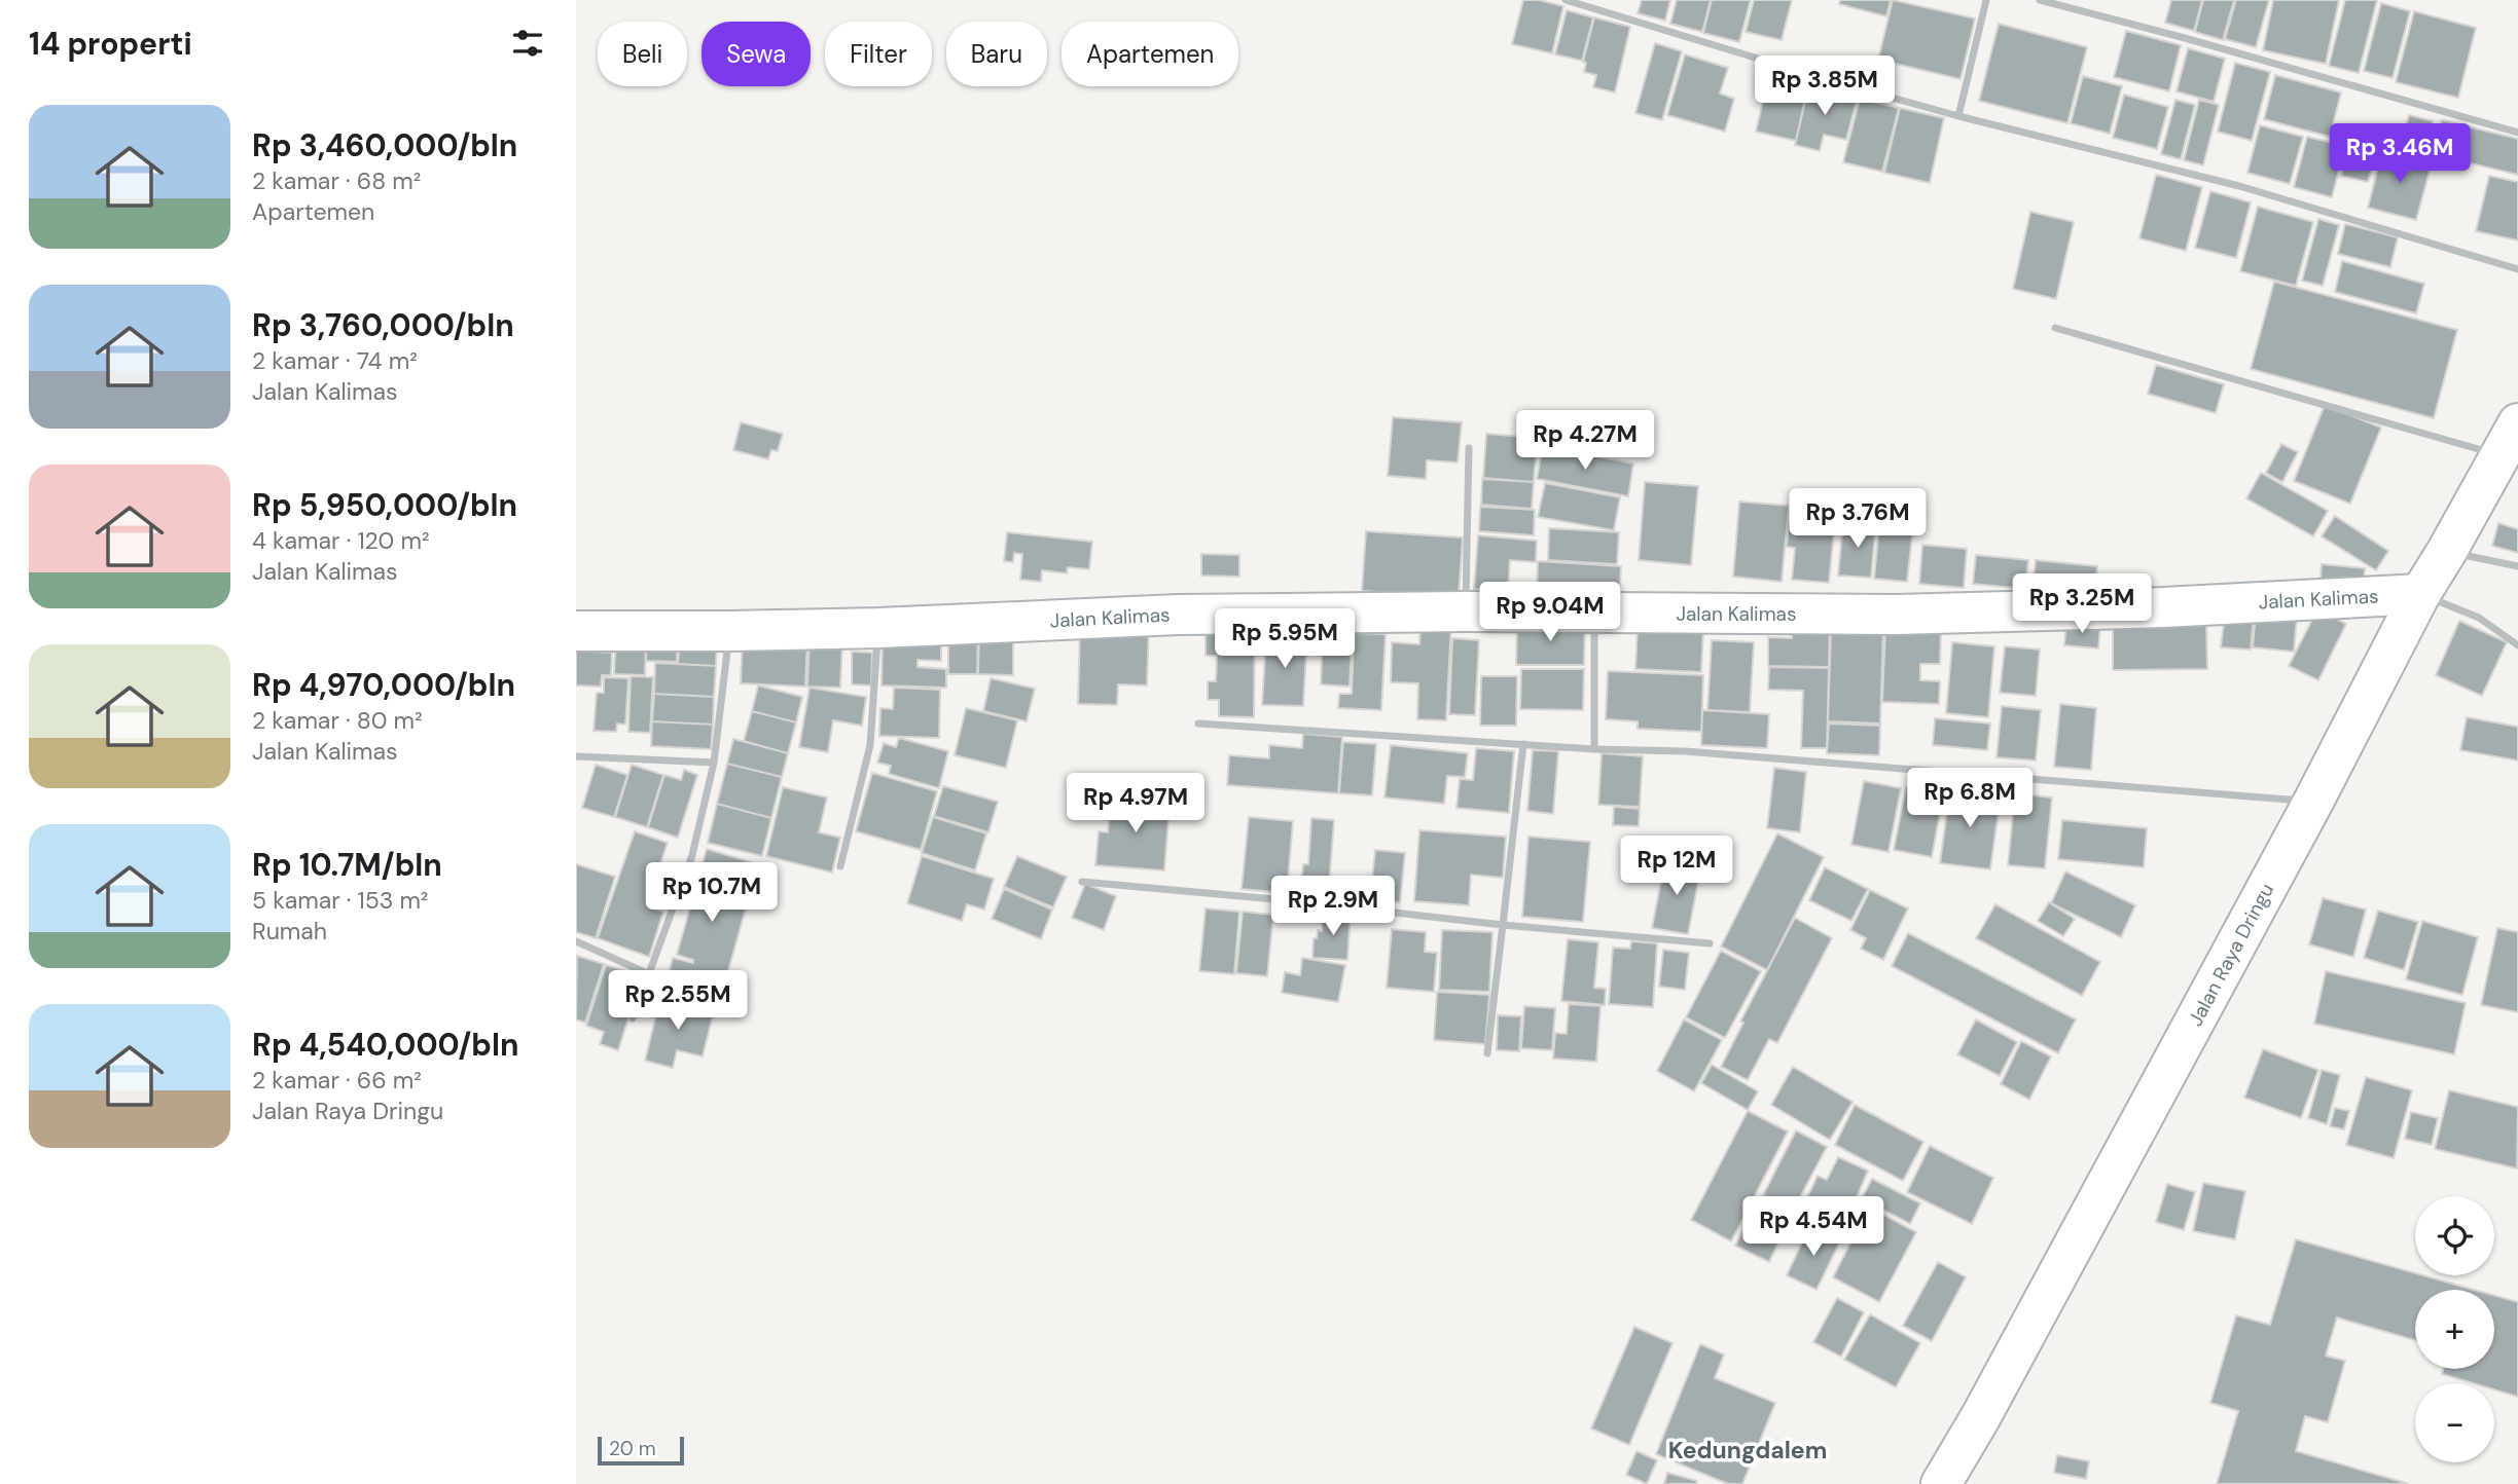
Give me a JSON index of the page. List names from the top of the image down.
{
  "streets": {
    "main road": ["Jalan Kalimas", "Jalan Raya Dringu"]
  },
  "crossings": [
    ["Jalan Kalimas", "Jalan Raya Dringu"]
  ],
  "districts": ["Kedungdalem"],
  "scale_bar": "20 m",
  "page": {
    "heading": "14 properti",
    "chip": [
      "Beli",
      "Sewa",
      "Filter",
      "Baru",
      "Apartemen"
    ],
    "price": [
      "Rp 3.85M",
      "Rp 3.46M",
      "Rp 4.27M",
      "Rp 3.76M",
      "Rp 3.25M",
      "Rp 9.04M",
      "Rp 5.95M",
      "Rp 6.8M",
      "Rp 4.97M",
      "Rp 12M",
      "Rp 10.7M",
      "Rp 2.9M",
      "Rp 2.55M",
      "Rp 4.54M"
    ],
    "list": [
      {
        "name": "Rp 3,460,000/bln",
        "note": "2 kamar · 68 m² · Apartemen"
      },
      {
        "name": "Rp 3,760,000/bln",
        "note": "2 kamar · 74 m² · Jalan Kalimas"
      },
      {
        "name": "Rp 5,950,000/bln",
        "note": "4 kamar · 120 m² · Jalan Kalimas"
      },
      {
        "name": "Rp 4,970,000/bln",
        "note": "2 kamar · 80 m² · Jalan Kalimas"
      },
      {
        "name": "Rp 10.7M/bln",
        "note": "5 kamar · 153 m² · Rumah"
      },
      {
        "name": "Rp 4,540,000/bln",
        "note": "2 kamar · 66 m² · Jalan Raya Dringu"
      }
    ],
    "map_buttons": ["+", "−"],
    "scale": "20 m"
  }
}
